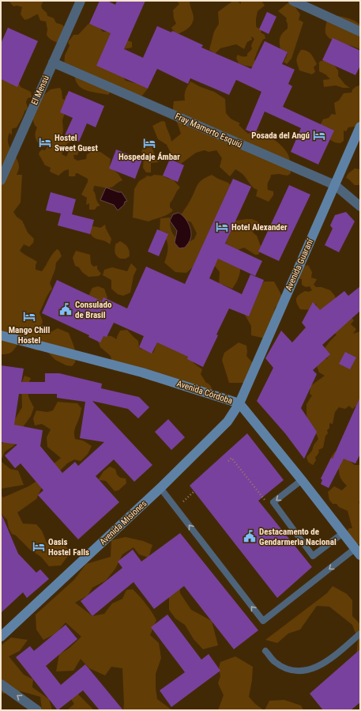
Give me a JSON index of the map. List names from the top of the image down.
{
  "streets": {
    "main road": ["Avenida Guaraní", "Avenida Córdoba", "Avenida Misiones"],
    "street": ["El Mensú", "Fray Mamerto Esquiú"]
  },
  "crossings": [
    ["El Mensú", "Fray Mamerto Esquiú"],
    ["Fray Mamerto Esquiú", "Avenida Guaraní"],
    ["Avenida Guaraní", "Avenida Córdoba"],
    ["Avenida Guaraní", "Avenida Misiones"],
    ["Avenida Córdoba", "Avenida Misiones"]
  ],
  "places": {
    "hotel": [
      "Posada del Angú",
      "Hostel Sweet Guest",
      "Hospedaje Ámbar",
      "Hotel Alexander",
      "Mango Chill Hostel",
      "Oasis Hostel Falls"
    ],
    "public building": ["Consulado de Brasil", "Destacamento de Gendarmerìa Nacional"]
  }
}
